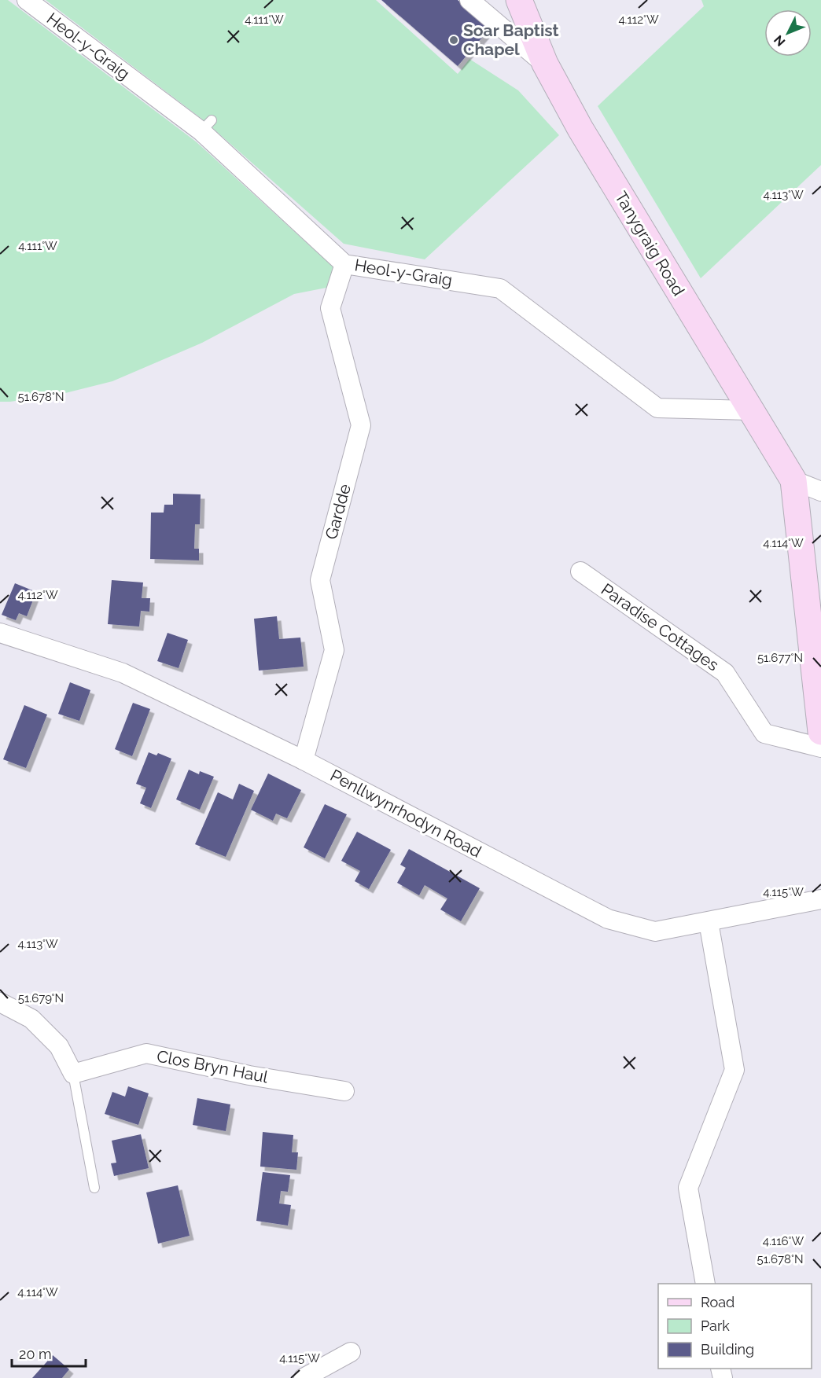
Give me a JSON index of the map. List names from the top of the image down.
{
  "streets": {
    "main road": ["Tanygraig Road"],
    "street": [
      "Heol-y-Graig",
      "Gardde",
      "Paradise Cottages",
      "Penllwynrhodyn Road",
      "Clos Bryn Haul"
    ]
  },
  "crossings": [
    ["Heol-y-Graig", "Tanygraig Road"],
    ["Heol-y-Graig", "Gardde"],
    ["Gardde", "Penllwynrhodyn Road"]
  ],
  "places": ["Soar Baptist Chapel"],
  "legend": ["Road", "Park", "Building"],
  "scale_bar": "20 m",
  "north": "bottom left",
  "coordinates": [
    "4.111°W",
    "4.112°W",
    "4.113°W",
    "51.678°N",
    "4.114°W",
    "51.677°N",
    "4.115°W",
    "51.679°N",
    "4.116°W"
  ]
}
